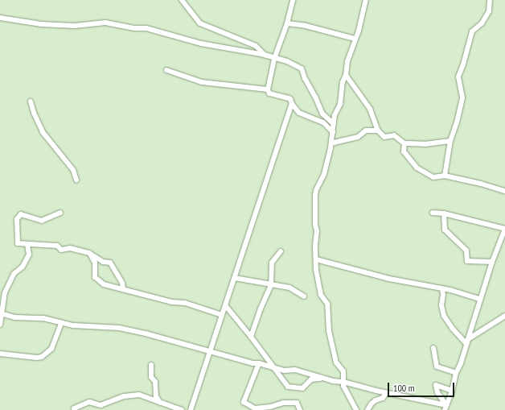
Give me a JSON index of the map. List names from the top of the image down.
{
  "scale_bar": "100 m"
}
